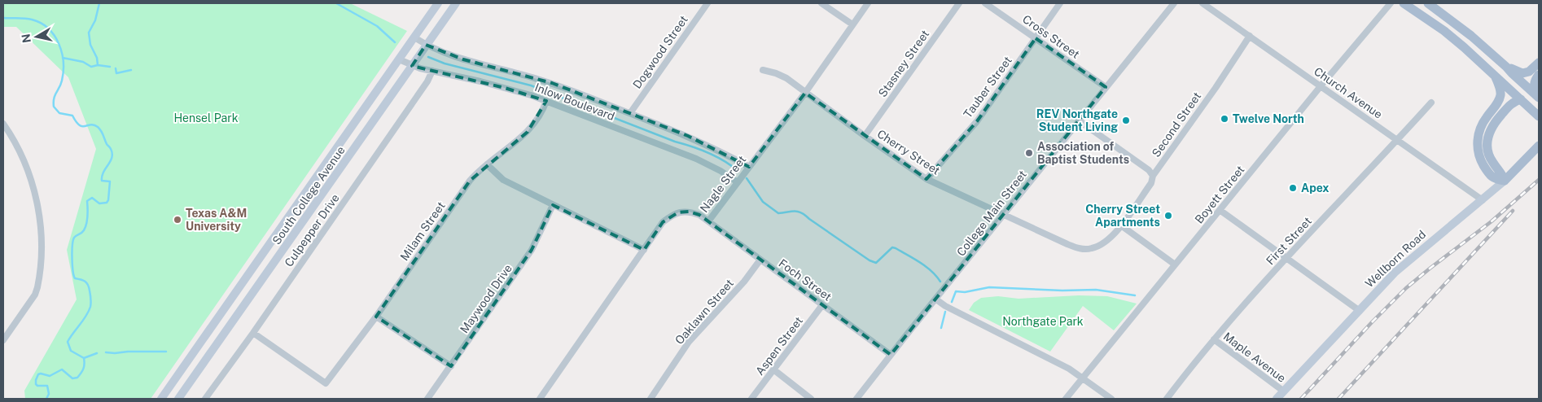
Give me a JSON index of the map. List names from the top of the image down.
{
  "streets": {
    "main road": ["South College Avenue", "Wellborn Road"],
    "street": [
      "Cross Street",
      "Dogwood Street",
      "Stasney Street",
      "Tauber Street",
      "Church Avenue",
      "Inlow Boulevard",
      "Second Street",
      "Cherry Street",
      "Nagle Street",
      "Boyett Street",
      "College Main Street",
      "Culpepper Drive",
      "Milam Street",
      "First Street",
      "Foch Street",
      "Maywood Drive",
      "Oaklawn Street",
      "Aspen Street",
      "Maple Avenue"
    ]
  },
  "crossings": [
    ["Cross Street", "Tauber Street"],
    ["Cross Street", "College Main Street"],
    ["Dogwood Street", "Inlow Boulevard"],
    ["Stasney Street", "Cherry Street"],
    ["Tauber Street", "Cherry Street"],
    ["Church Avenue", "Second Street"],
    ["Church Avenue", "Boyett Street"],
    ["Church Avenue", "First Street"],
    ["Church Avenue", "Wellborn Road"],
    ["Inlow Boulevard", "Nagle Street"],
    ["Inlow Boulevard", "South College Avenue"],
    ["Inlow Boulevard", "Culpepper Drive"],
    ["Inlow Boulevard", "Milam Street"],
    ["Second Street", "Cherry Street"],
    ["Cherry Street", "Nagle Street"],
    ["Cherry Street", "College Main Street"],
    ["Nagle Street", "Foch Street"],
    ["College Main Street", "Foch Street"],
    ["Culpepper Drive", "Milam Street"],
    ["First Street", "Maple Avenue"],
    ["Wellborn Road", "Maple Avenue"],
    ["Foch Street", "Oaklawn Street"],
    ["Foch Street", "Aspen Street"]
  ],
  "parks": ["Hensel Park", "Northgate Park"],
  "places": [
    "Twelve North",
    "REV Northgate Student Living",
    "Association of Baptist Students",
    "Apex",
    "Cherry Street Apartments",
    "Texas A&M University"
  ],
  "north": "left"
}
